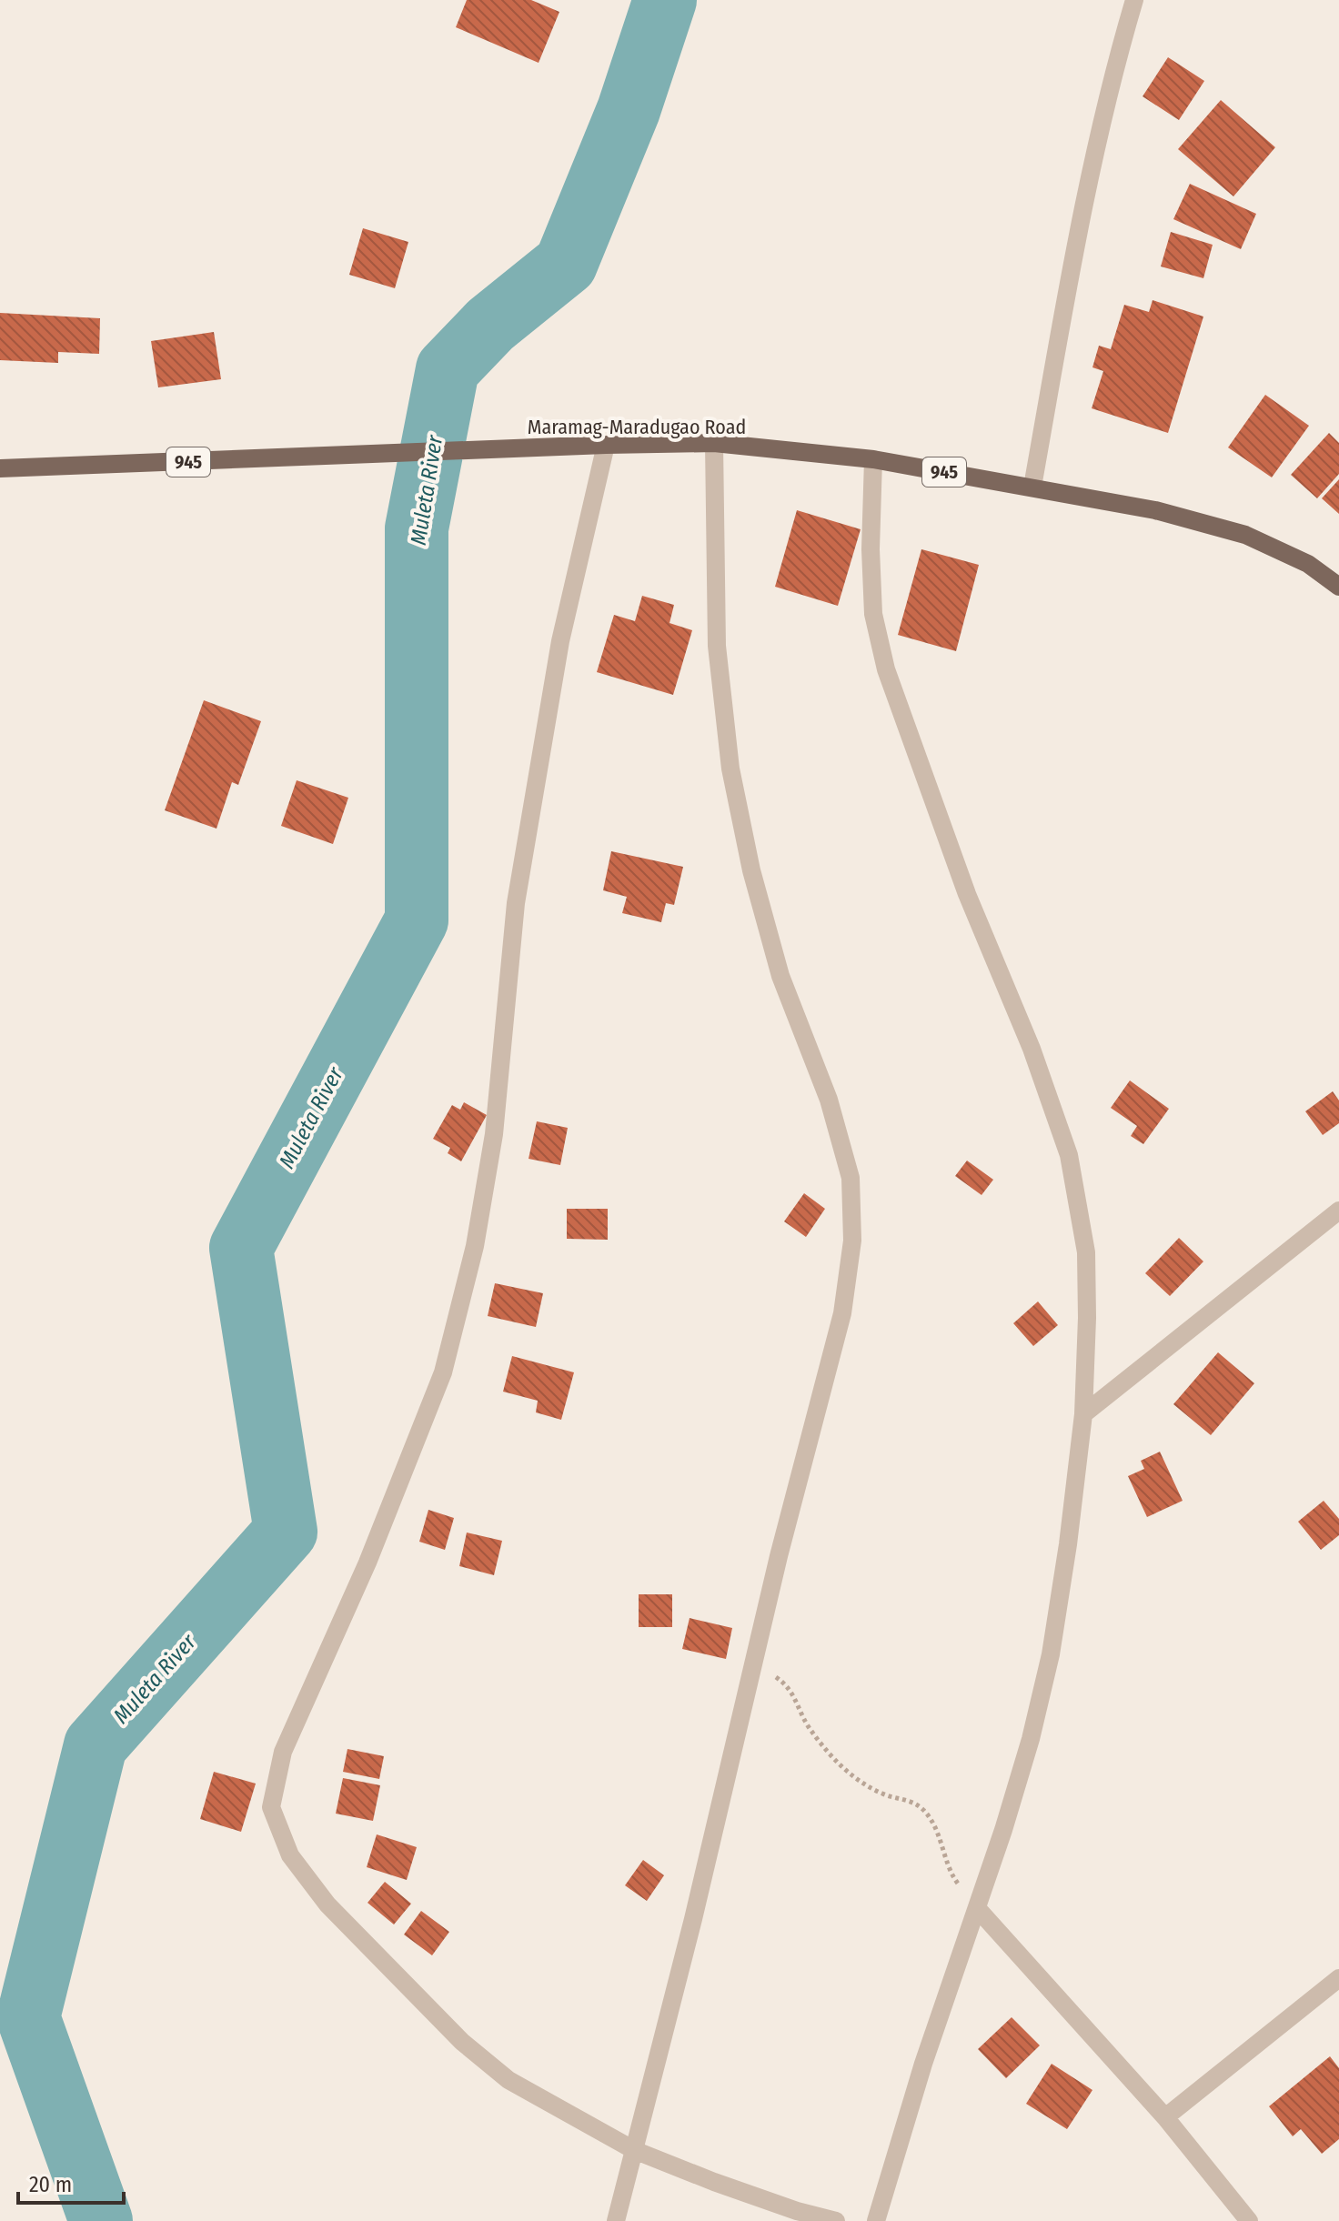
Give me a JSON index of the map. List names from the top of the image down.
{
  "streets": {
    "main road": ["Maramag-Maradugao Road", "945"]
  },
  "water": ["Muleta River"],
  "scale_bar": "20 m"
}
